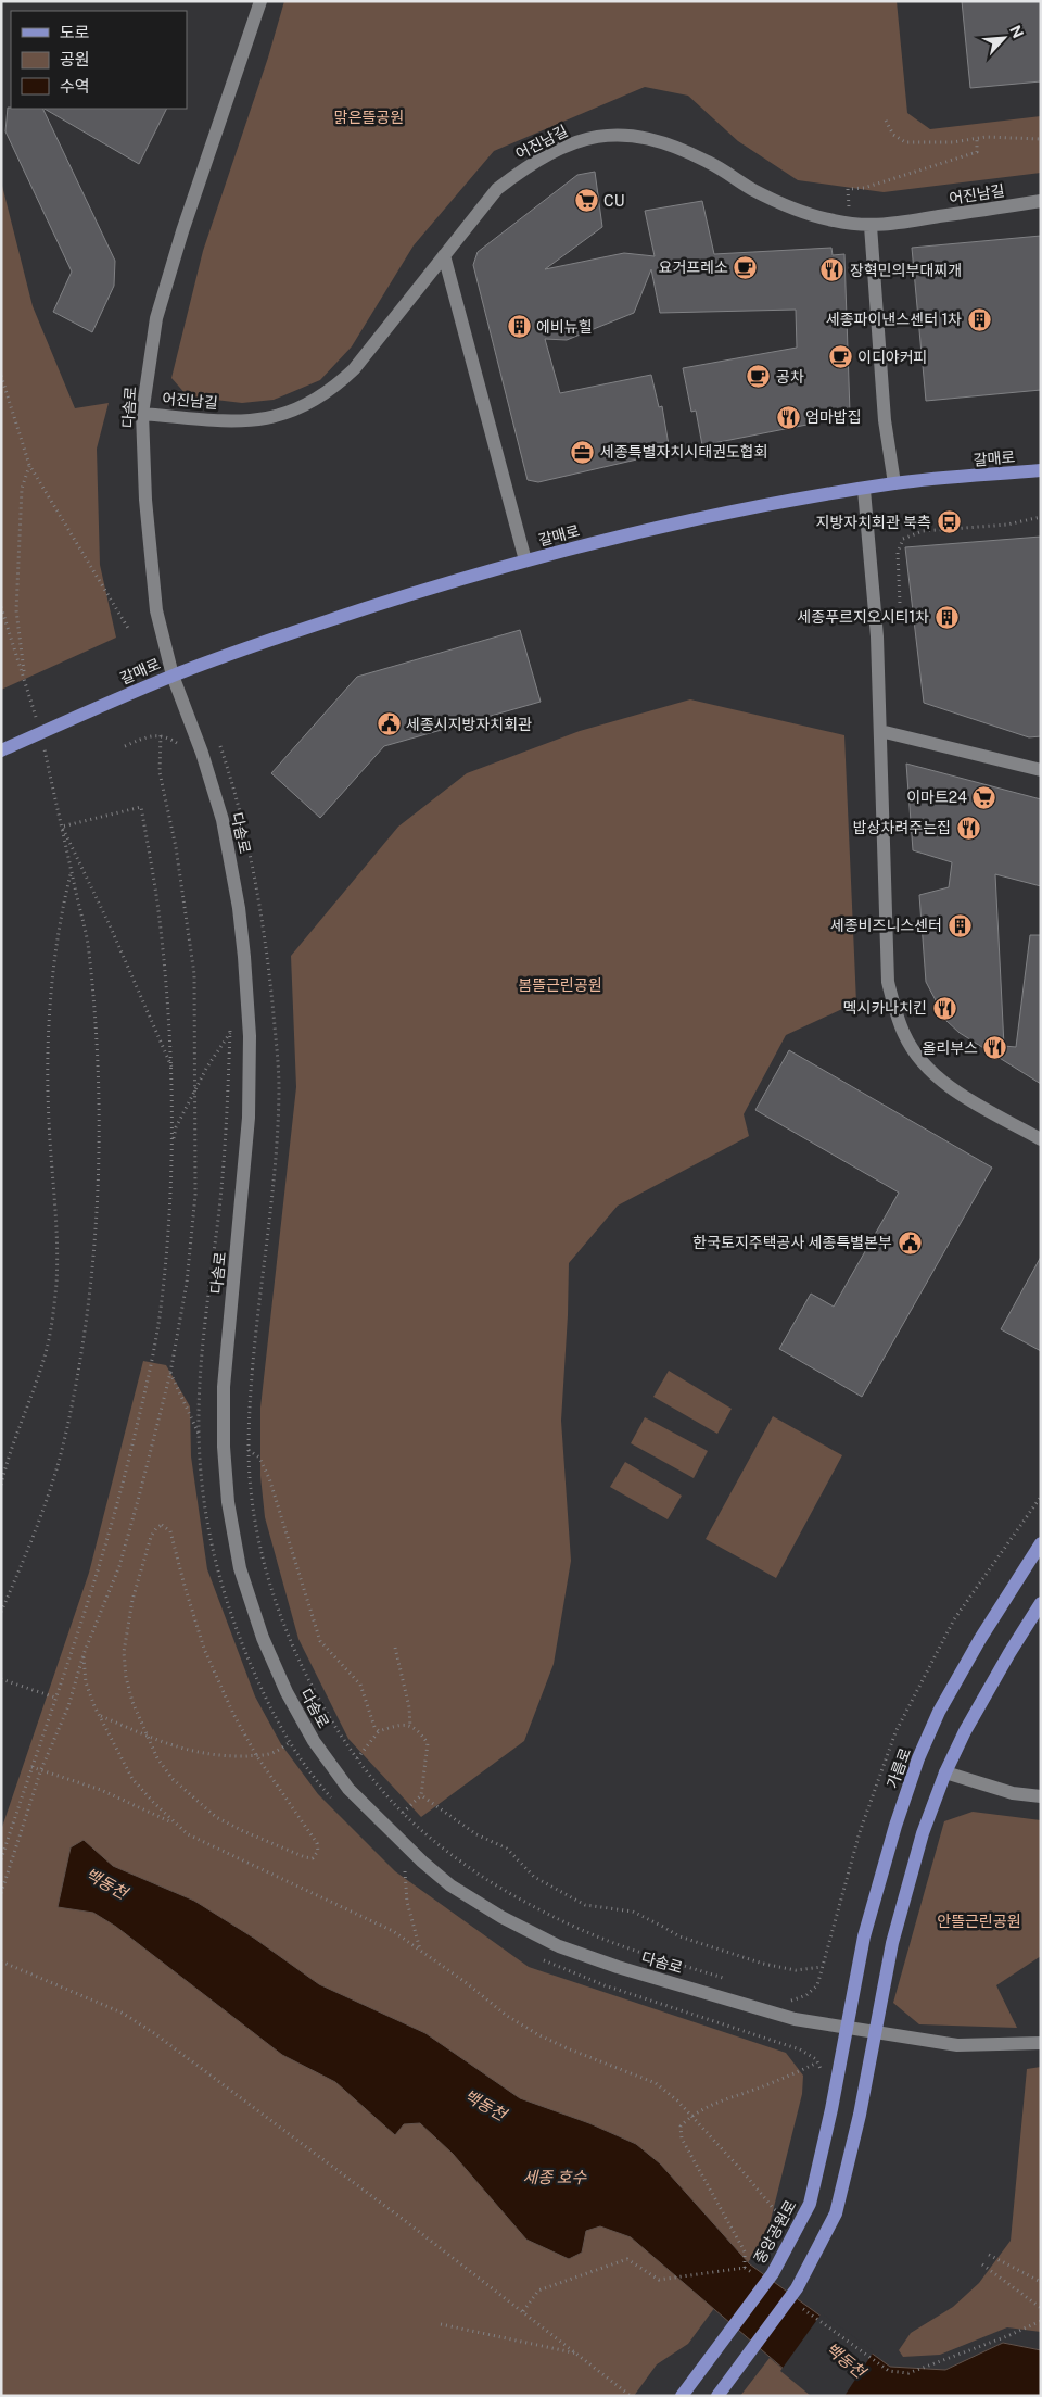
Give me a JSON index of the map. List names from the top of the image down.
{
  "streets": {
    "main road": ["갈매로", "가름로", "중앙공원로"],
    "street": ["어진남길", "다솜로"]
  },
  "crossings": [
    ["어진남길", "다솜로"],
    ["다솜로", "갈매로"],
    ["다솜로", "가름로"],
    ["다솜로", "중앙공원로"],
    ["가름로", "중앙공원로"]
  ],
  "water": ["백동천", "세종 호수"],
  "parks": ["맑은뜰공원", "봄뜰근린공원", "안뜰근린공원"],
  "places": {
    "supermarket": ["CU", "이마트24"],
    "cafe": ["요거프레소", "이디야커피", "공차"],
    "restaurant": [
      "장혁민의부대찌개",
      "엄마밥집",
      "밥상차려주는집",
      "멕시카나치킨",
      "올리부스"
    ],
    "building": [
      "세종파이낸스센터 1차",
      "에비뉴힐",
      "세종푸르지오시티1차",
      "세종비즈니스센터"
    ],
    "office": ["세종특별자치시태권도협회"],
    "bus stop": ["지방자치회관 북측"],
    "public building": ["세종시지방자치회관", "한국토지주택공사 세종특별본부"]
  },
  "legend": ["도로", "공원", "수역"],
  "north": "top right"
}
